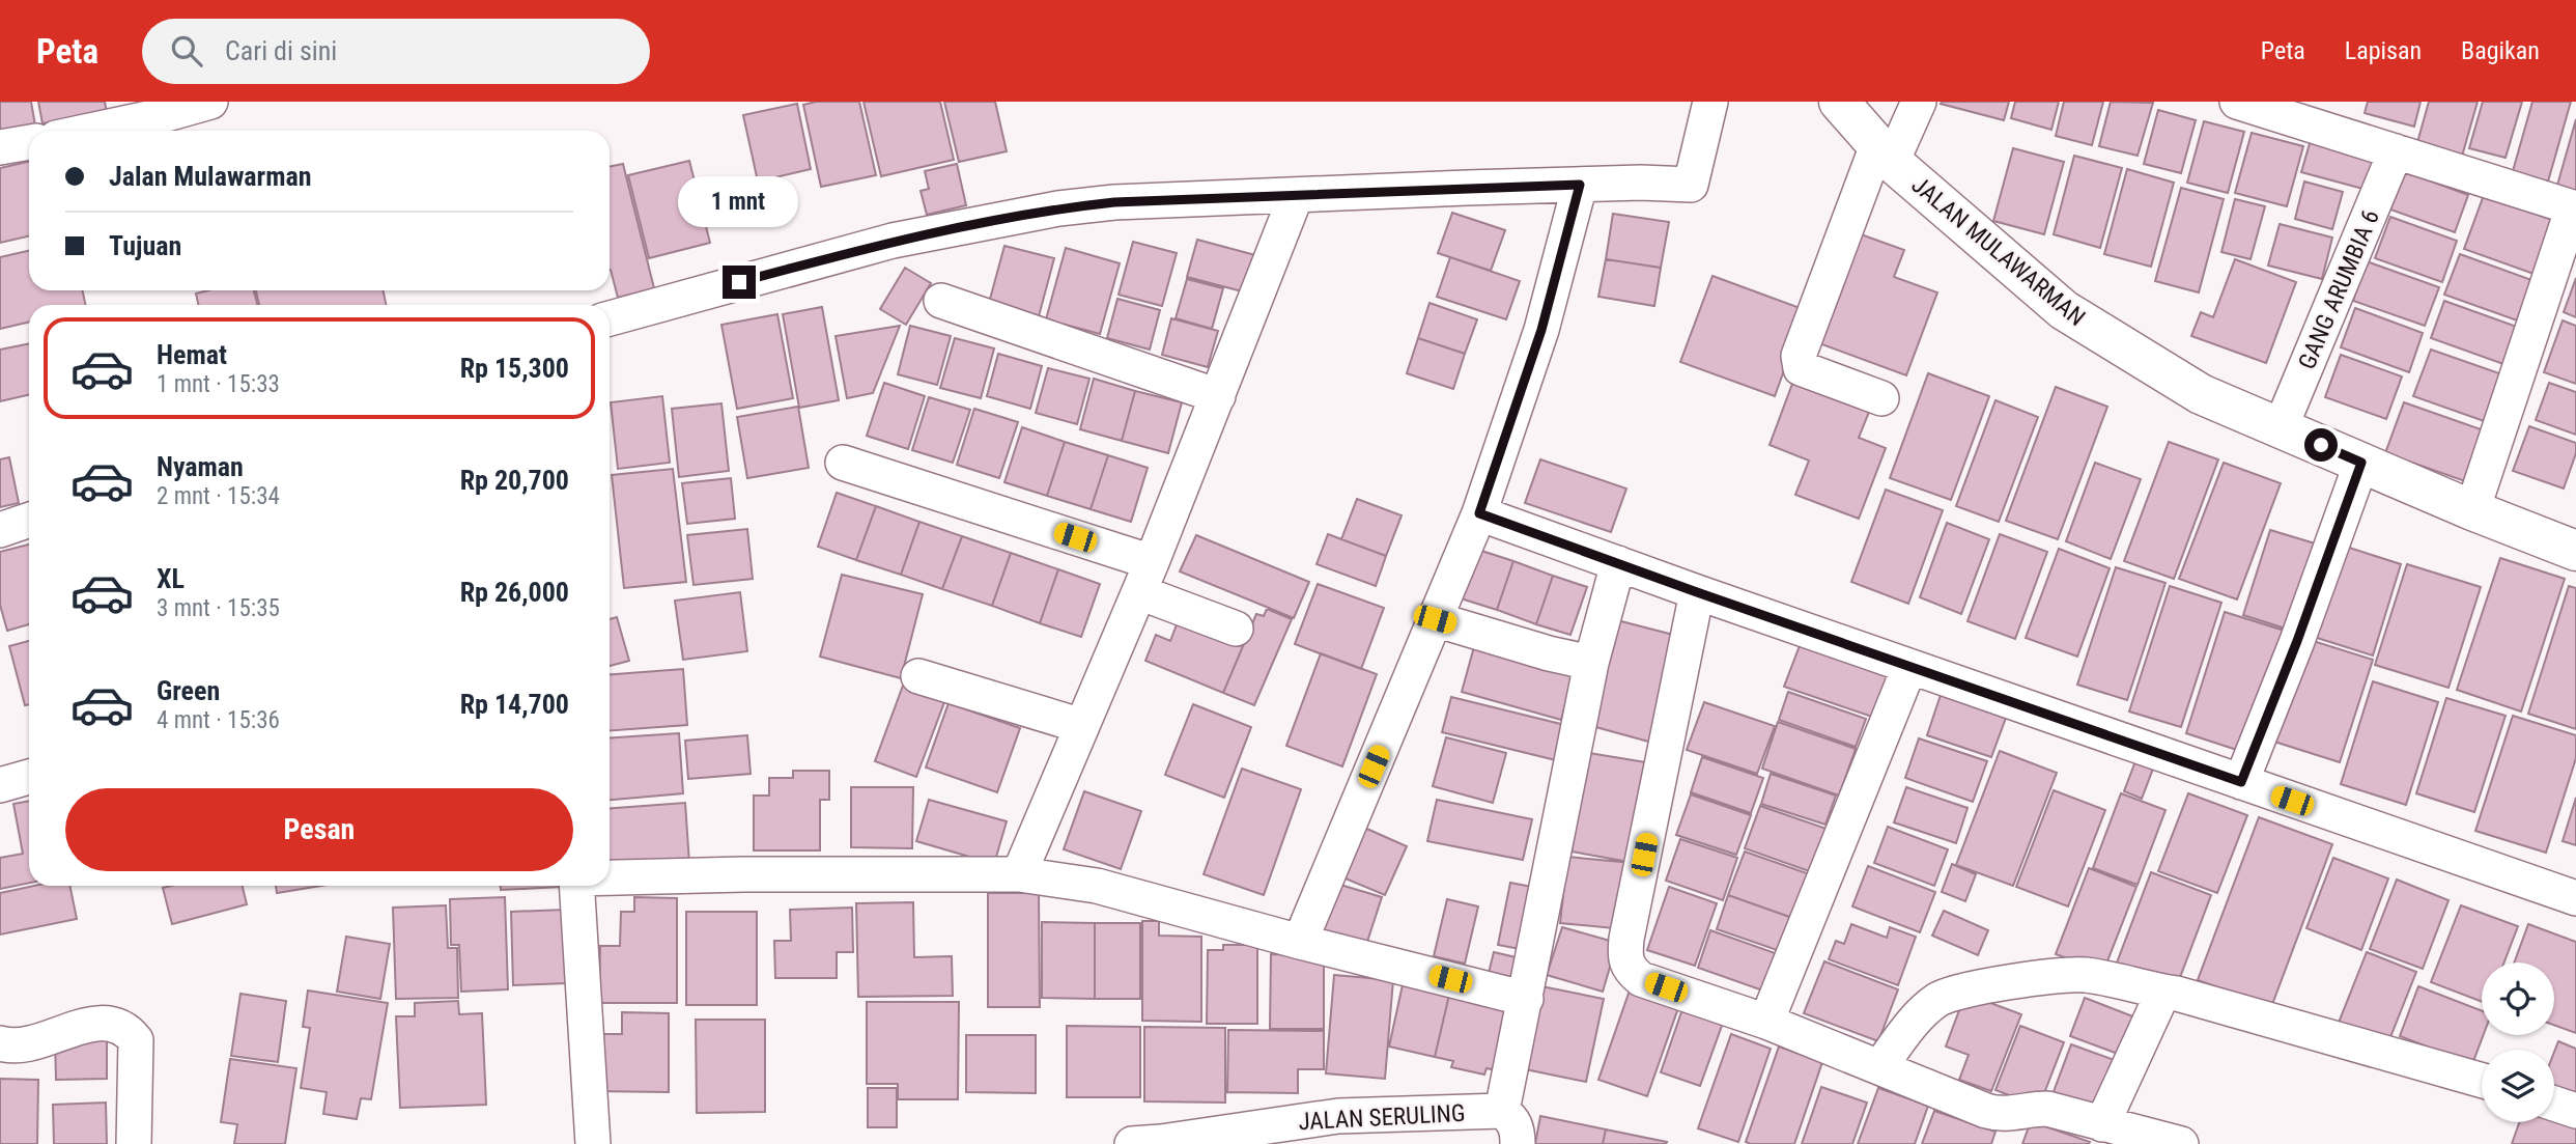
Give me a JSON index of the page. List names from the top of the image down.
{
  "streets": {
    "street": ["JALAN MULAWARMAN", "GANG ARUMBIA 6", "JALAN SERULING"]
  },
  "crossings": [
    ["JALAN MULAWARMAN", "GANG ARUMBIA 6"]
  ],
  "page": {
    "header": "Peta",
    "search": "Cari di sini",
    "nav": ["Peta", "Lapisan", "Bagikan"],
    "banner": ["Jalan Mulawarman", "Tujuan"],
    "bubble": "1 mnt",
    "list": [
      {
        "name": "Hemat",
        "note": "1 mnt · 15:33",
        "value": "Rp 15,300"
      },
      {
        "name": "Nyaman",
        "note": "2 mnt · 15:34",
        "value": "Rp 20,700"
      },
      {
        "name": "XL",
        "note": "3 mnt · 15:35",
        "value": "Rp 26,000"
      },
      {
        "name": "Green",
        "note": "4 mnt · 15:36",
        "value": "Rp 14,700"
      }
    ],
    "buttons": "Pesan"
  }
}
